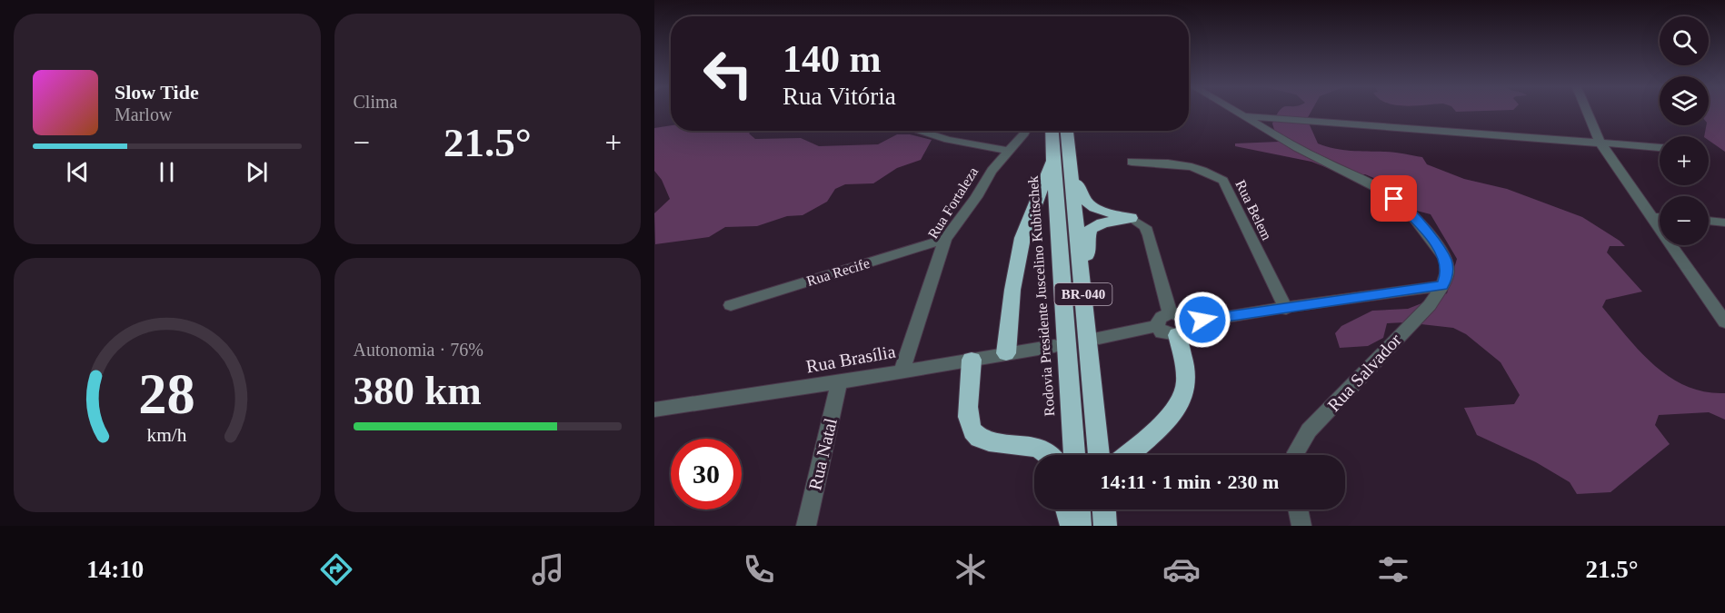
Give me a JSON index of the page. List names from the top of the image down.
{
  "streets": {
    "highway": ["BR-040", "Rodovia Presidente Juscelino Kubitschek"],
    "street": [
      "Rua Fortaleza",
      "Rua Belem",
      "Rua Recife",
      "Rua Brasília",
      "Rua Salvador",
      "Rua Natal"
    ]
  },
  "crossings": [
    ["Rua Fortaleza", "Rua Recife"],
    ["Rua Fortaleza", "Rua Brasília"],
    ["Rua Brasília", "Rua Natal"]
  ],
  "page": {
    "tile": [
      "Clima",
      ["Autonomia · 76%", "380 km"]
    ],
    "map_buttons": ["+", "−"],
    "turn": ["140 m", "Rua Vitória"],
    "song": ["Slow Tide", "Marlow"],
    "heat": ["−", "21.5°", "+"],
    "limit": "30",
    "trip": "14:11 · 1 min · 230 m",
    "tabs": ["14:10", "21.5°"],
    "gauge": ["28", "km/h"]
  }
}
